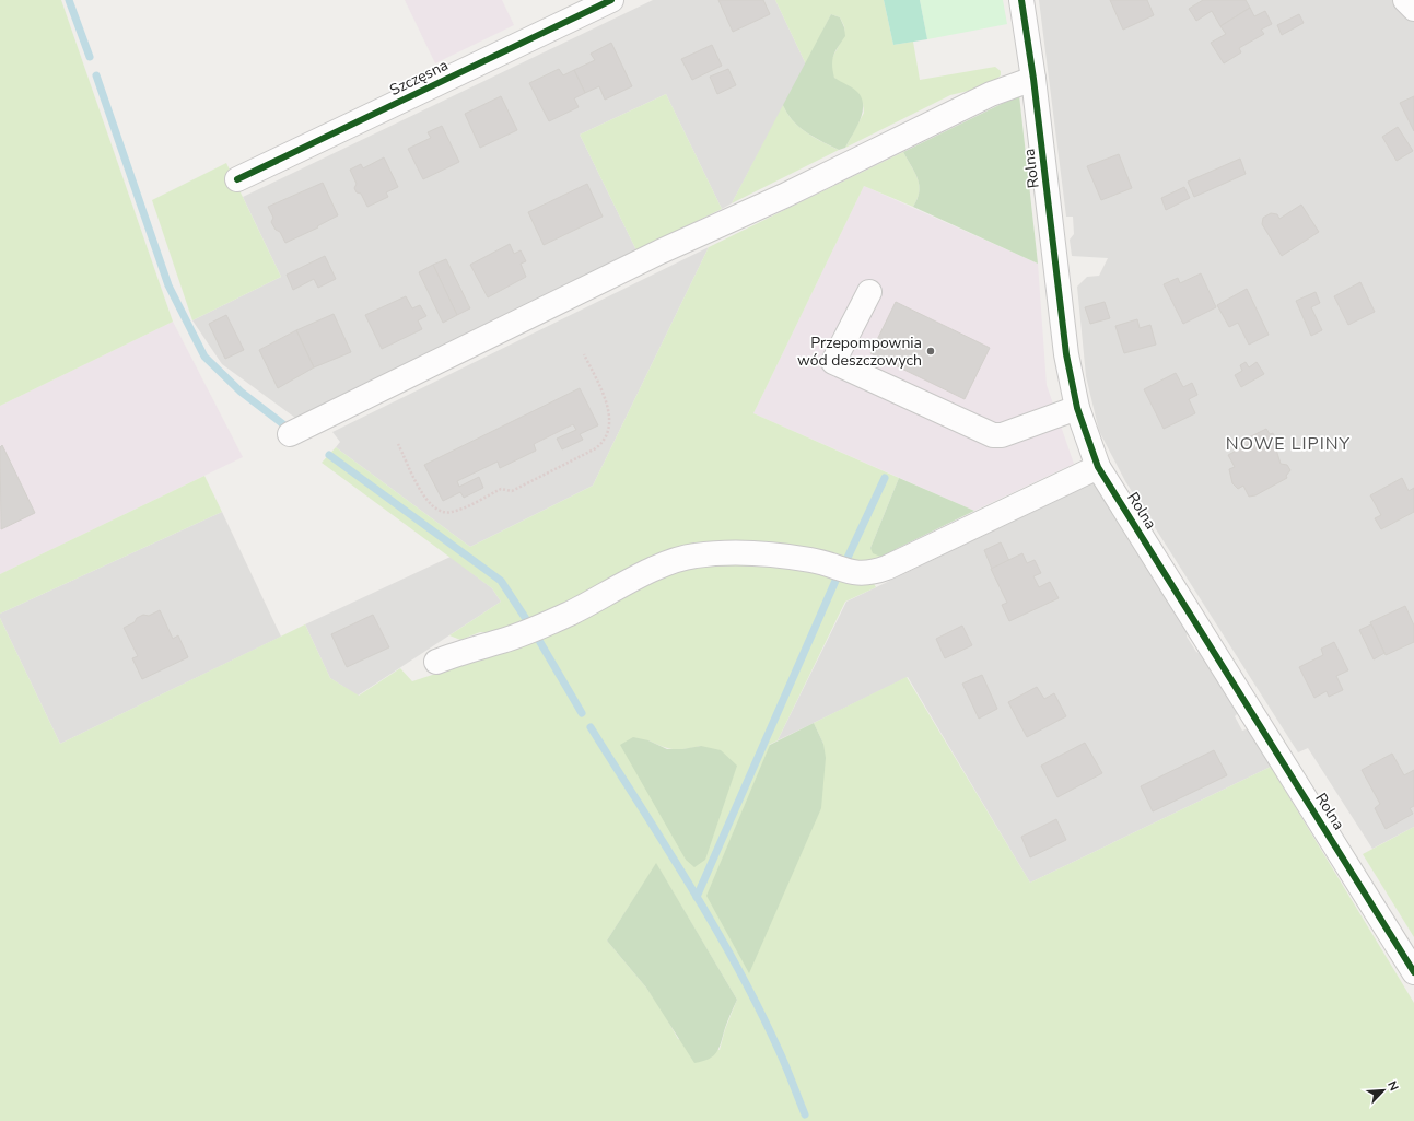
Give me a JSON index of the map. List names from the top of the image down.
{
  "streets": {
    "street": ["Szczęsna", "Rolna"]
  },
  "districts": ["NOWE LIPINY"],
  "places": ["Przepompownia wód deszczowych"],
  "north": "top right"
}
